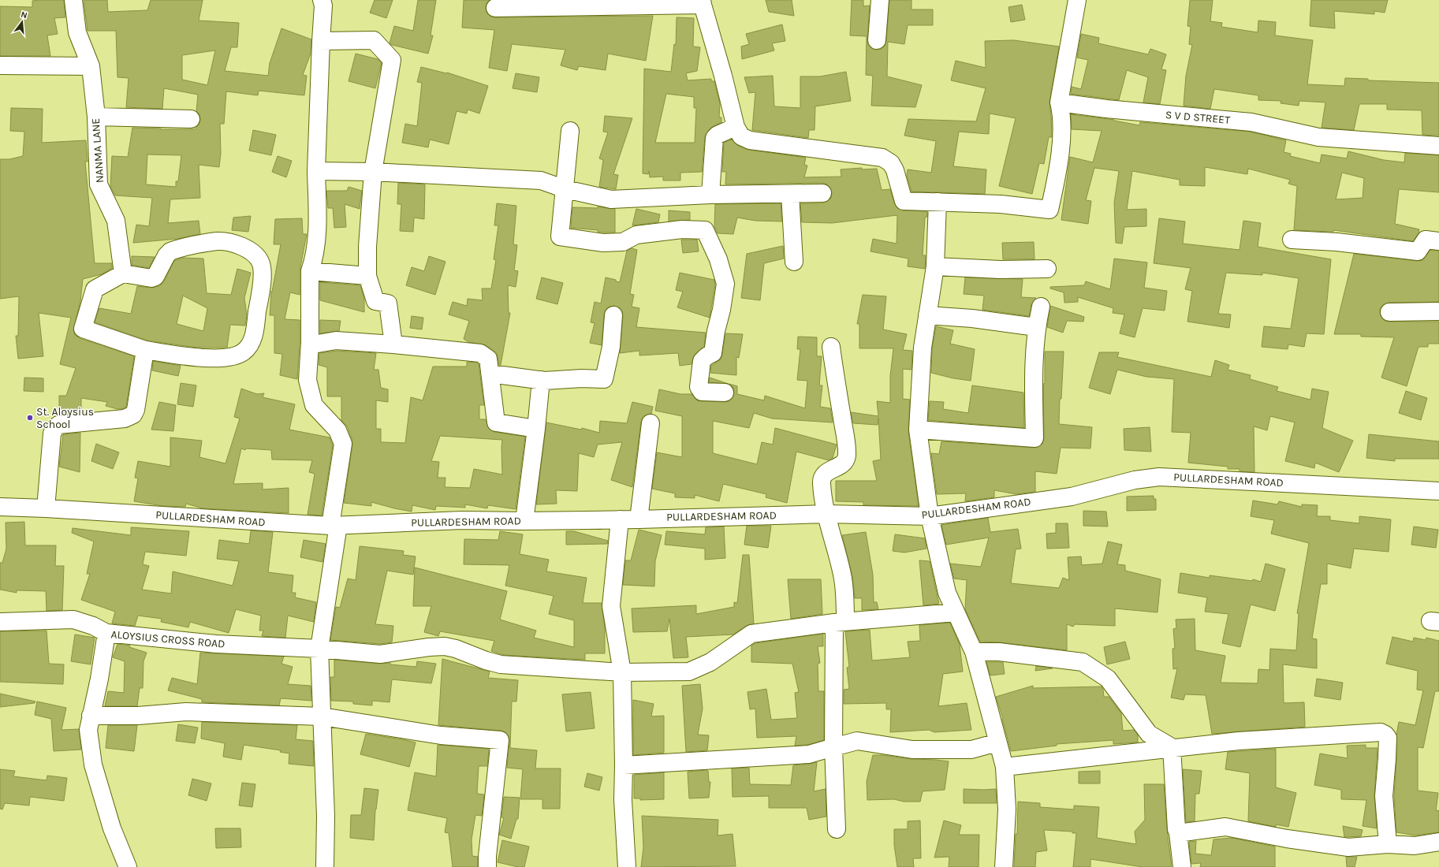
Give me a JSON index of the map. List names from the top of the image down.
{
  "streets": {
    "street": [
      "S V D STREET",
      "NANMA LANE",
      "PULLARDESHAM ROAD",
      "ALOYSIUS CROSS ROAD"
    ]
  },
  "places": ["St. Aloysius School"],
  "north": "top"
}
